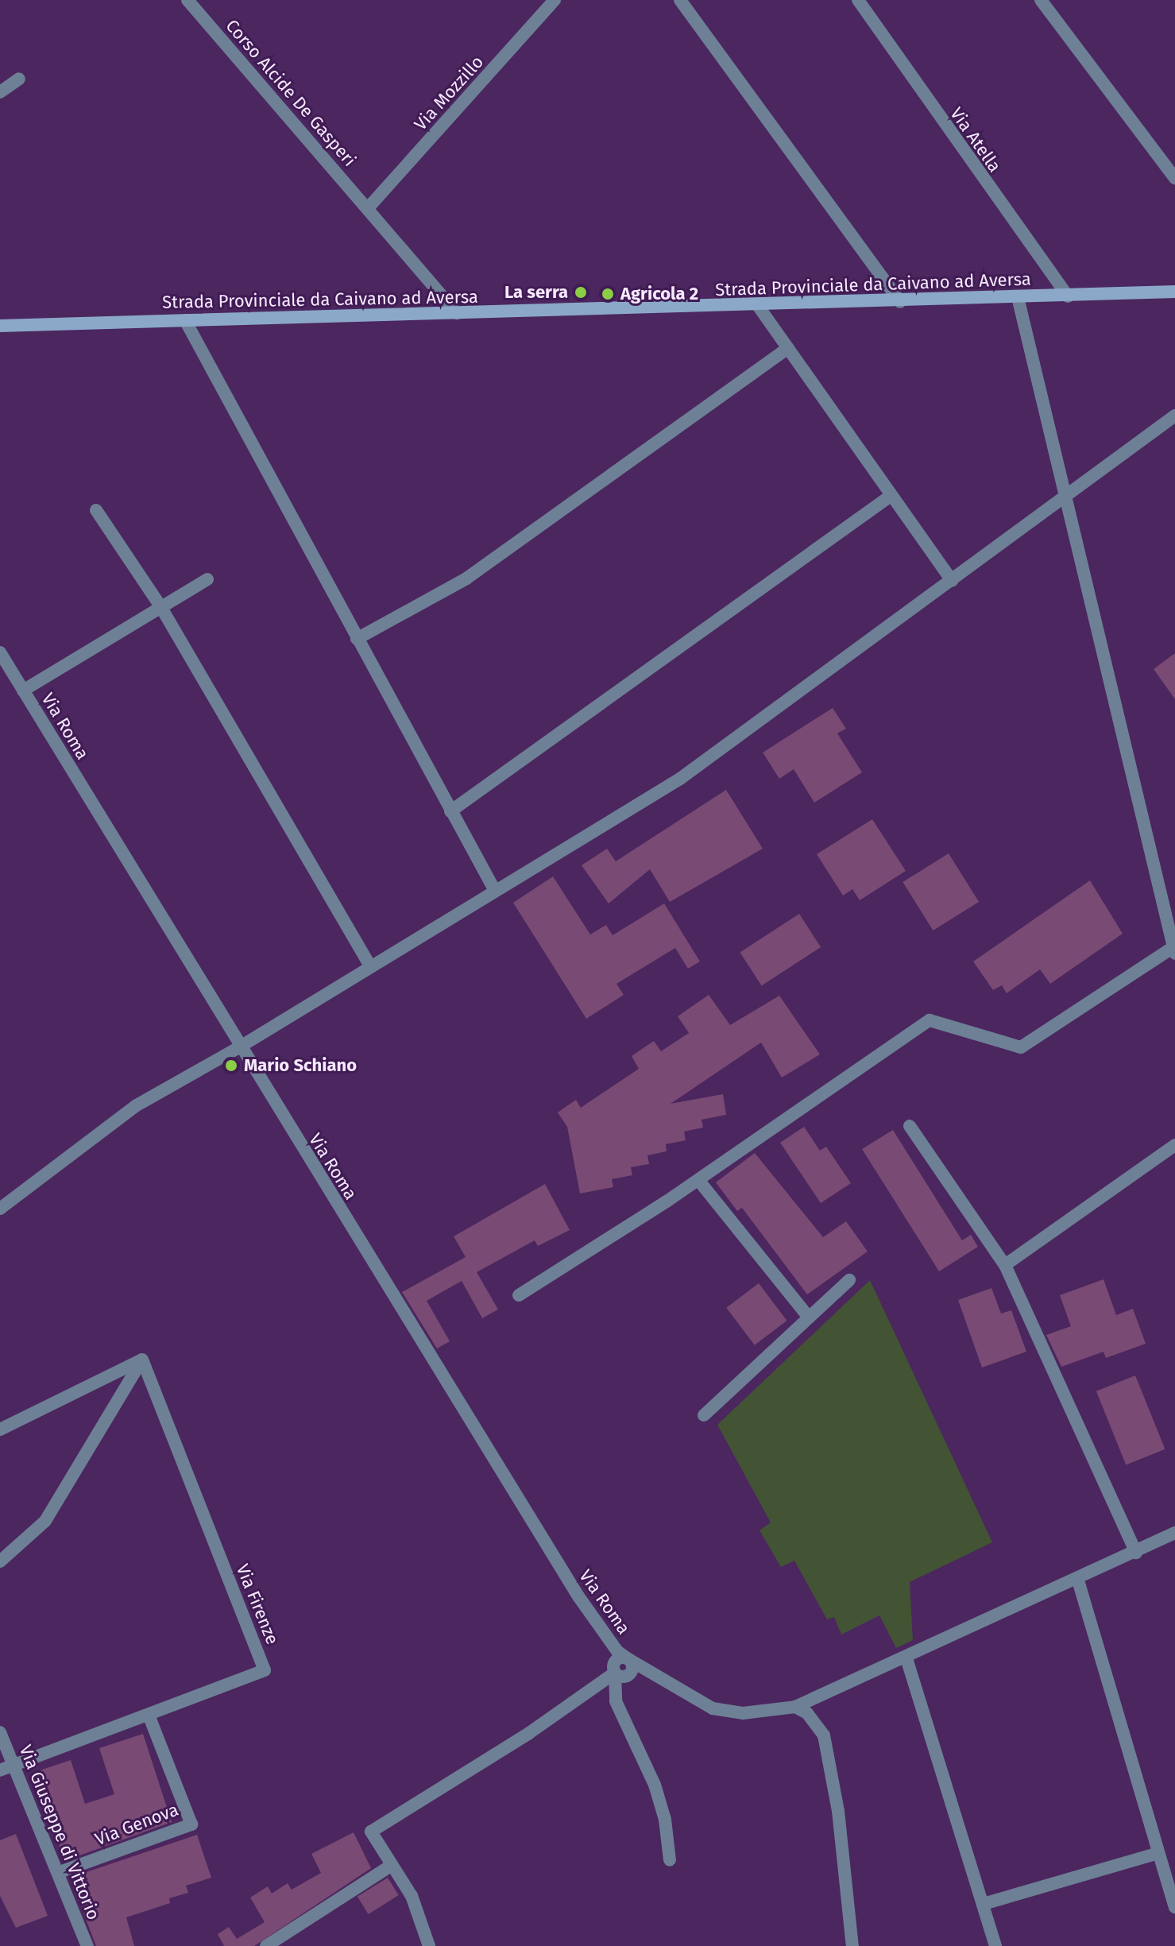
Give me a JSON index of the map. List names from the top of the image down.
{
  "streets": {
    "main road": ["Strada Provinciale da Caivano ad Aversa"],
    "street": [
      "Corso Alcide De Gasperi",
      "Via Mozzillo",
      "Via Atella",
      "Via Roma",
      "Via Firenze",
      "Via Genova",
      "Via Giuseppe di Vittorio"
    ]
  },
  "crossings": [
    ["Corso Alcide De Gasperi", "Via Mozzillo"],
    ["Corso Alcide De Gasperi", "Strada Provinciale da Caivano ad Aversa"],
    ["Via Atella", "Strada Provinciale da Caivano ad Aversa"],
    ["Via Firenze", "Via Genova"],
    ["Via Firenze", "Via Giuseppe di Vittorio"],
    ["Via Genova", "Via Giuseppe di Vittorio"]
  ],
  "places": ["La serra", "Agricola 2", "Mario Schiano"]
}
